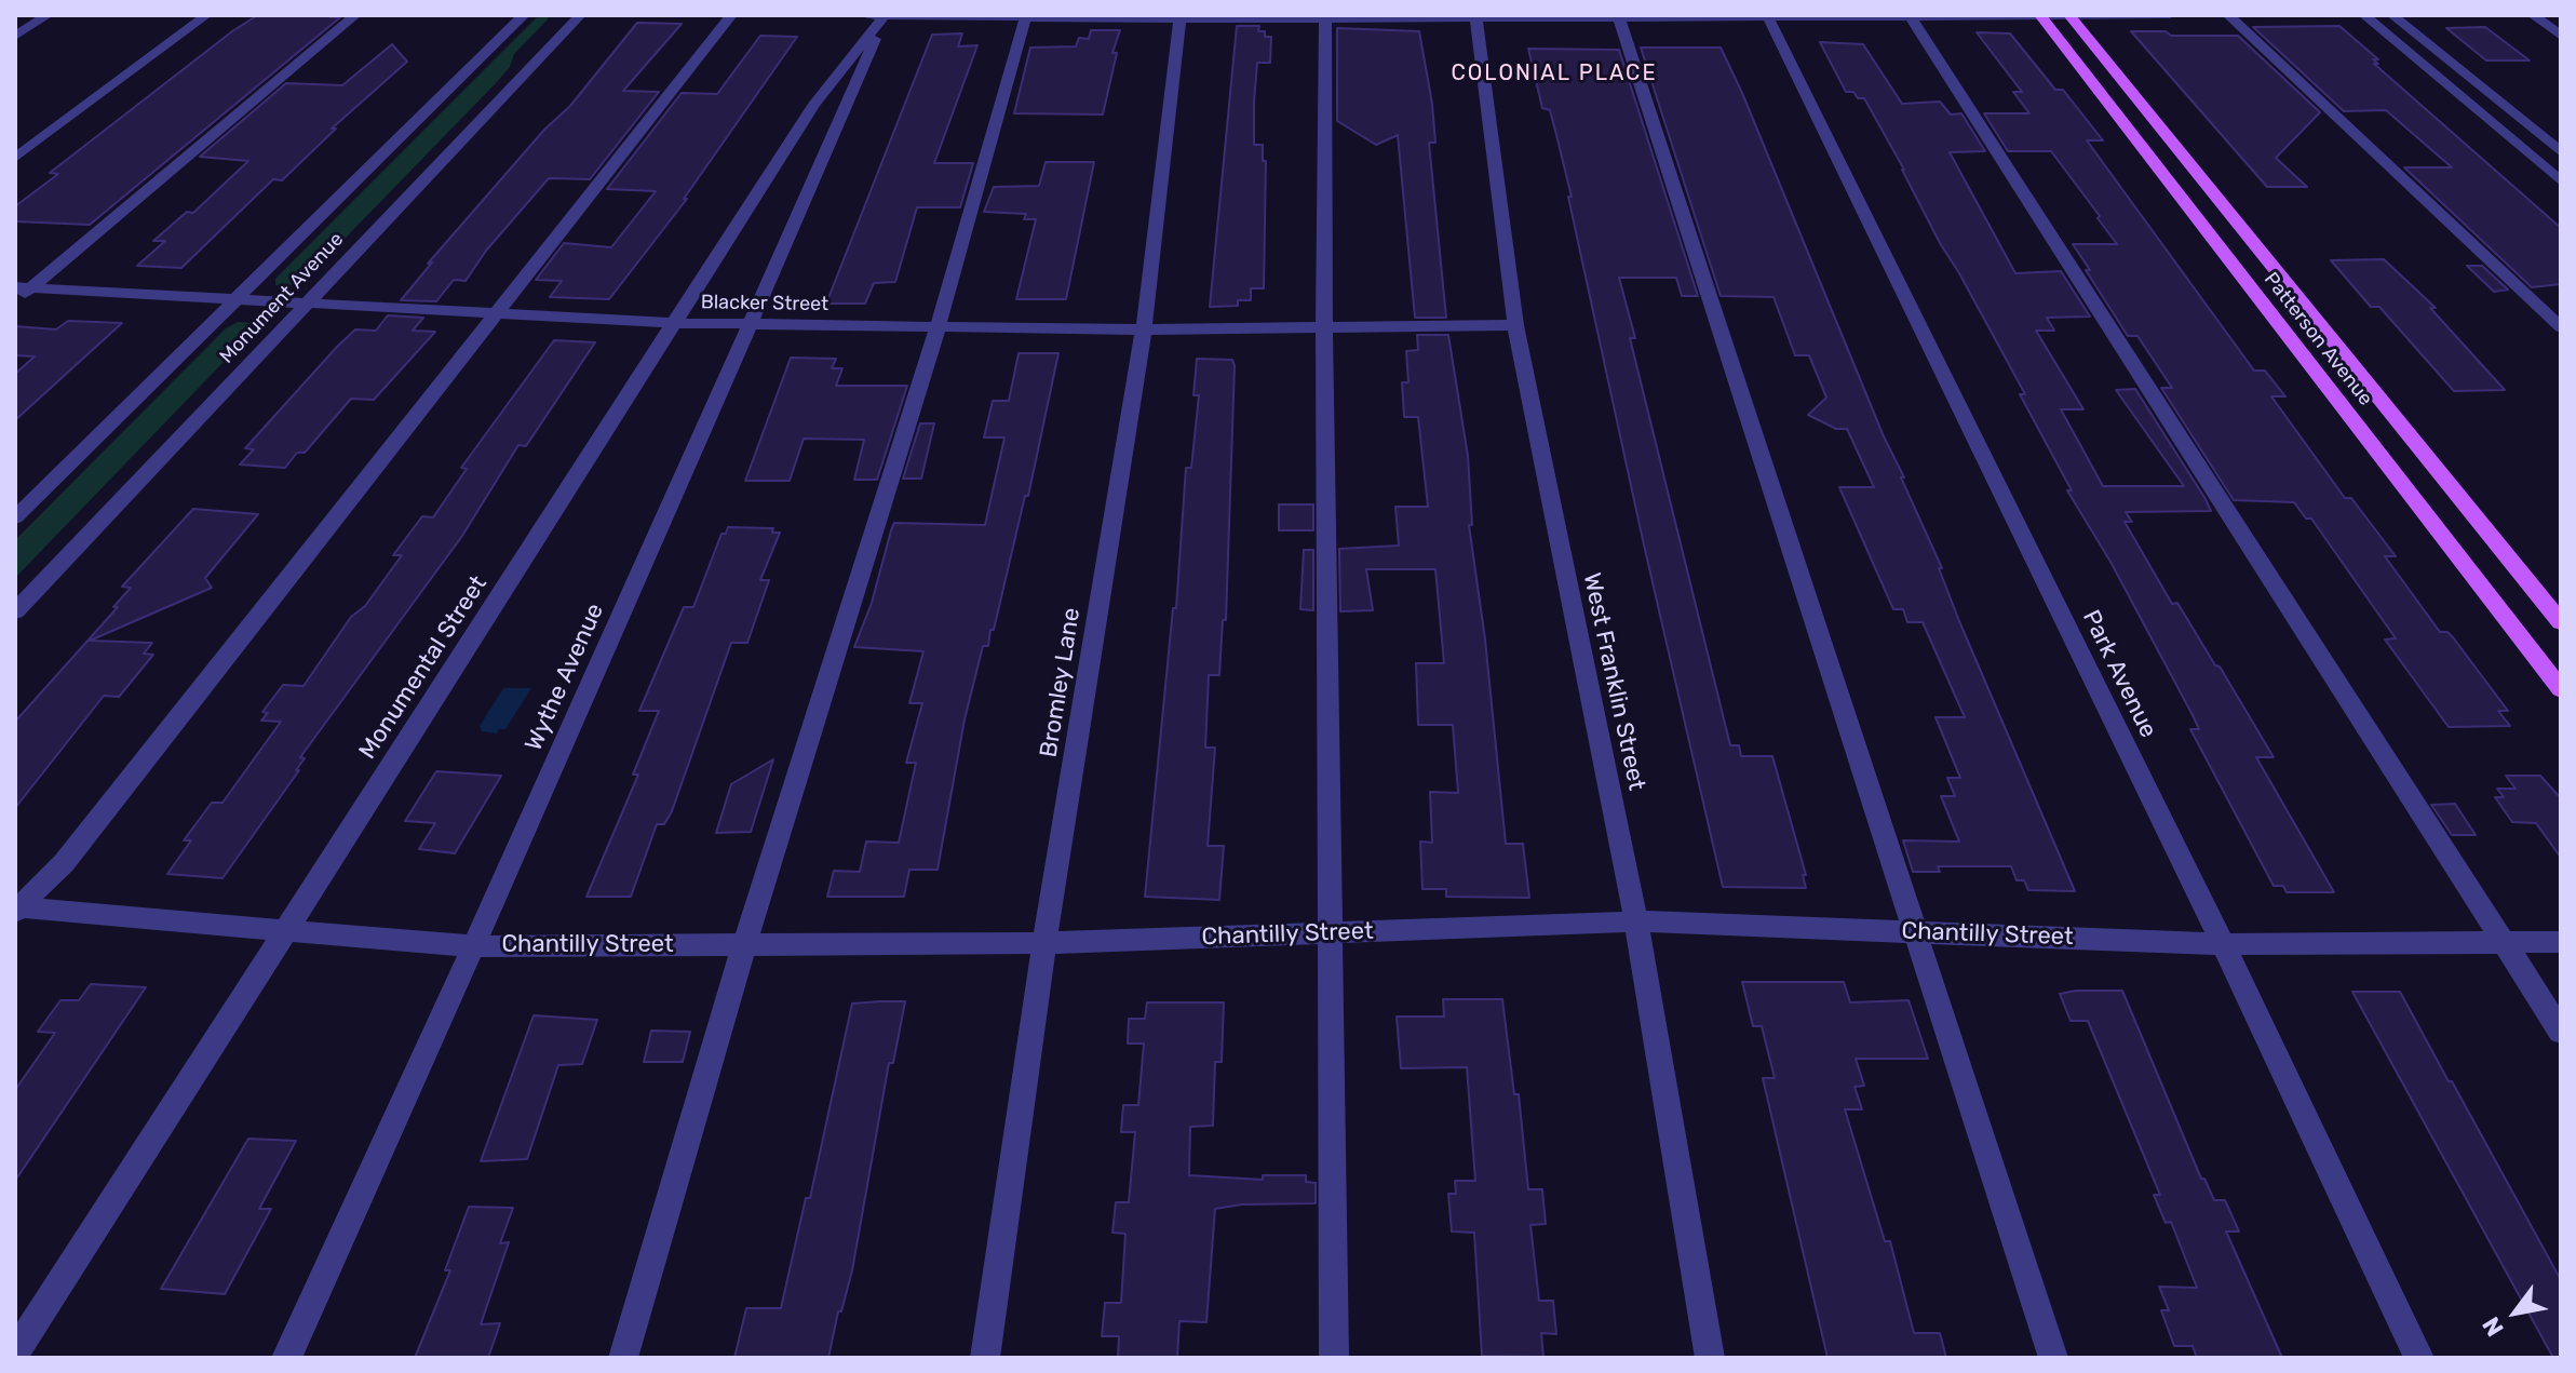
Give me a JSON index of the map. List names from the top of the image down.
{
  "streets": {
    "main road": ["Patterson Avenue"],
    "street": [
      "Monument Avenue",
      "Blacker Street",
      "Monumental Street",
      "Park Avenue",
      "Wythe Avenue",
      "West Franklin Street",
      "Bromley Lane",
      "Chantilly Street"
    ]
  },
  "crossings": [
    ["Monument Avenue", "Blacker Street"],
    ["Blacker Street", "Monumental Street"],
    ["Blacker Street", "Wythe Avenue"],
    ["Blacker Street", "West Franklin Street"],
    ["Blacker Street", "Bromley Lane"],
    ["Monumental Street", "Wythe Avenue"],
    ["Monumental Street", "Chantilly Street"],
    ["Park Avenue", "Chantilly Street"],
    ["Wythe Avenue", "Chantilly Street"],
    ["West Franklin Street", "Chantilly Street"],
    ["Bromley Lane", "Chantilly Street"]
  ],
  "districts": ["COLONIAL PLACE"],
  "north": "bottom left"
}
